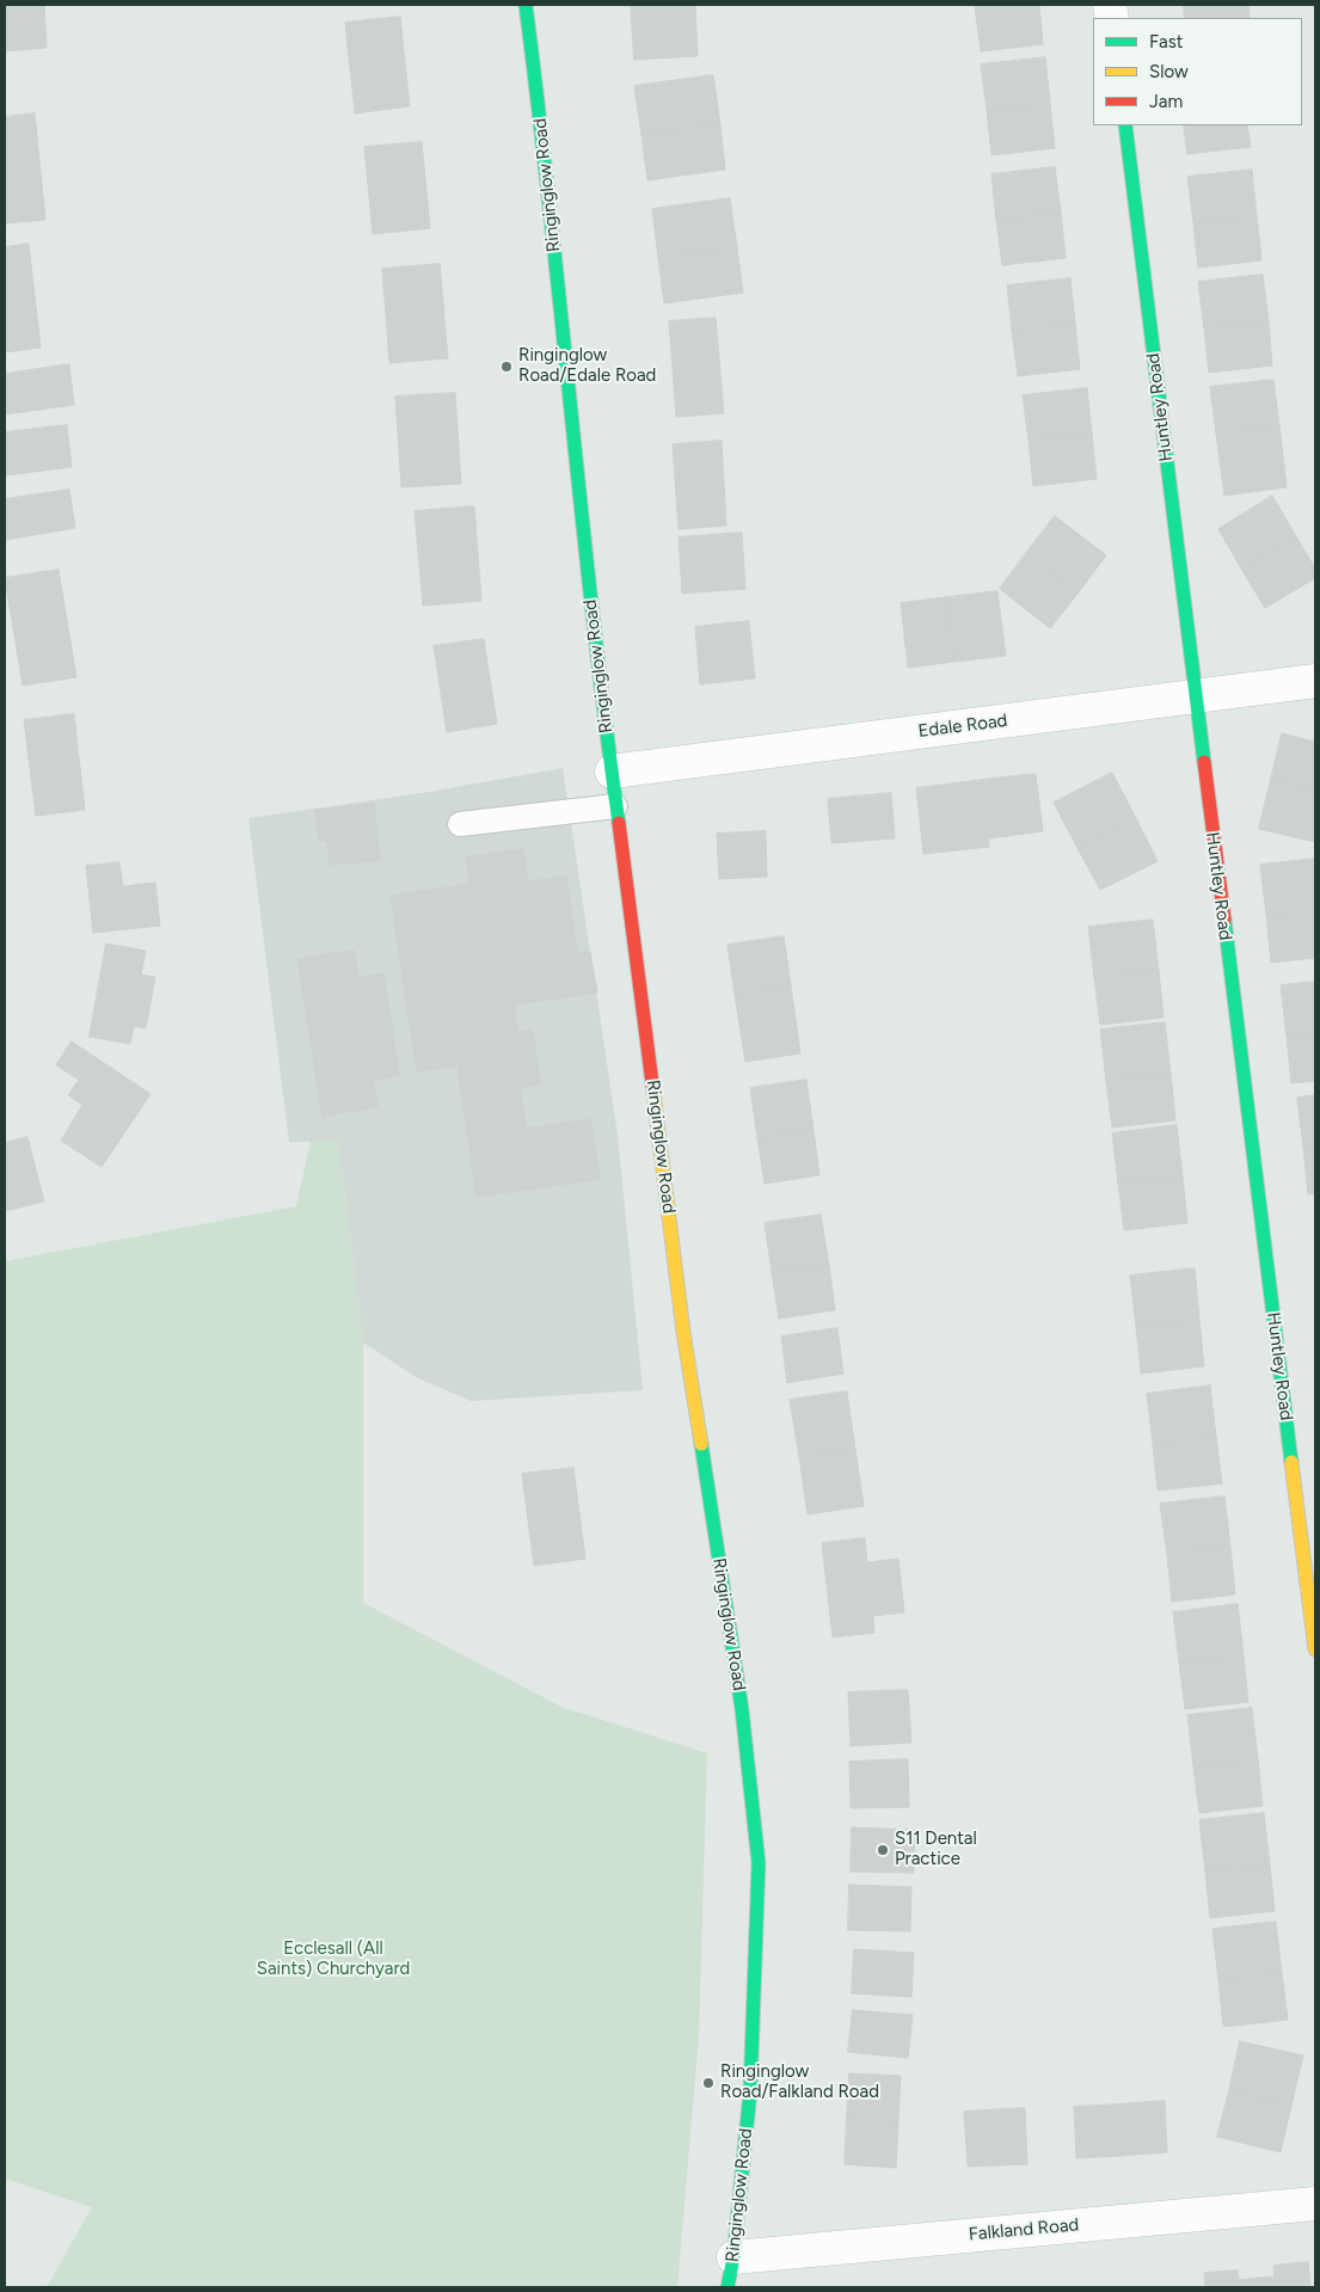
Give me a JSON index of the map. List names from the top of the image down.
{
  "streets": {
    "street": [
      "Ringinglow Road",
      "Huntley Road",
      "Edale Road",
      "Falkland Road"
    ]
  },
  "crossings": [
    ["Ringinglow Road", "Edale Road"],
    ["Ringinglow Road", "Falkland Road"],
    ["Huntley Road", "Edale Road"]
  ],
  "parks": ["Ecclesall (All Saints) Churchyard"],
  "places": ["Ringinglow Road/Edale Road", "S11 Dental Practice", "Ringinglow Road/Falkland Road"],
  "legend": ["Fast", "Slow", "Jam"]
}
